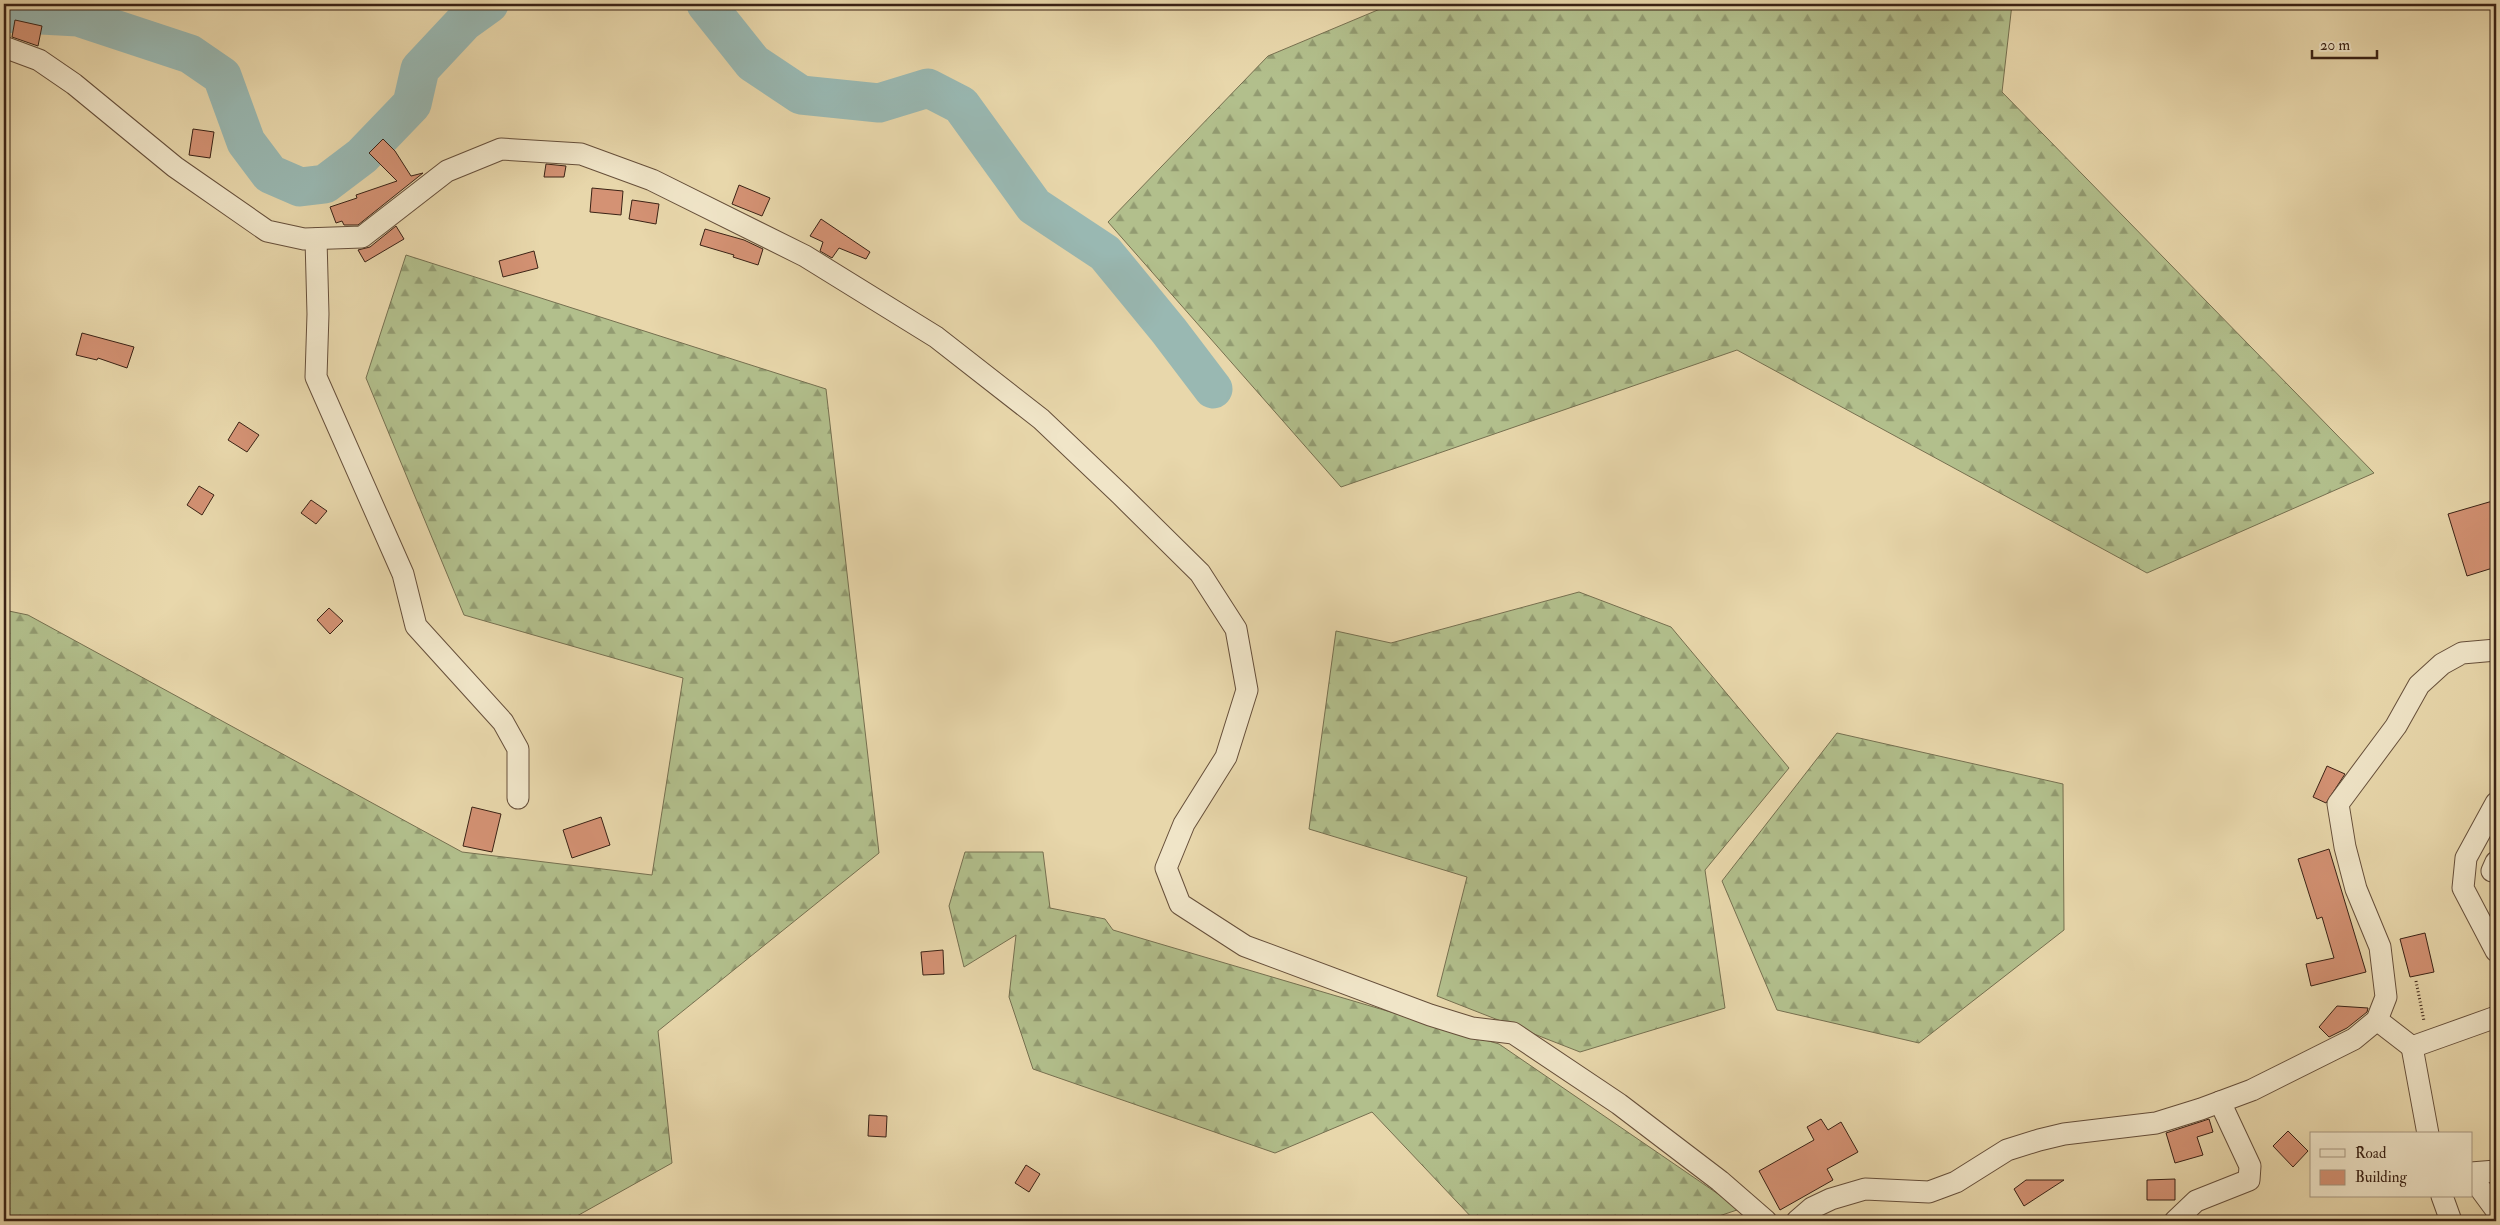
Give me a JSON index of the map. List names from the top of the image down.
{
  "legend": ["Road", "Building"],
  "scale_bar": "20 m"
}
